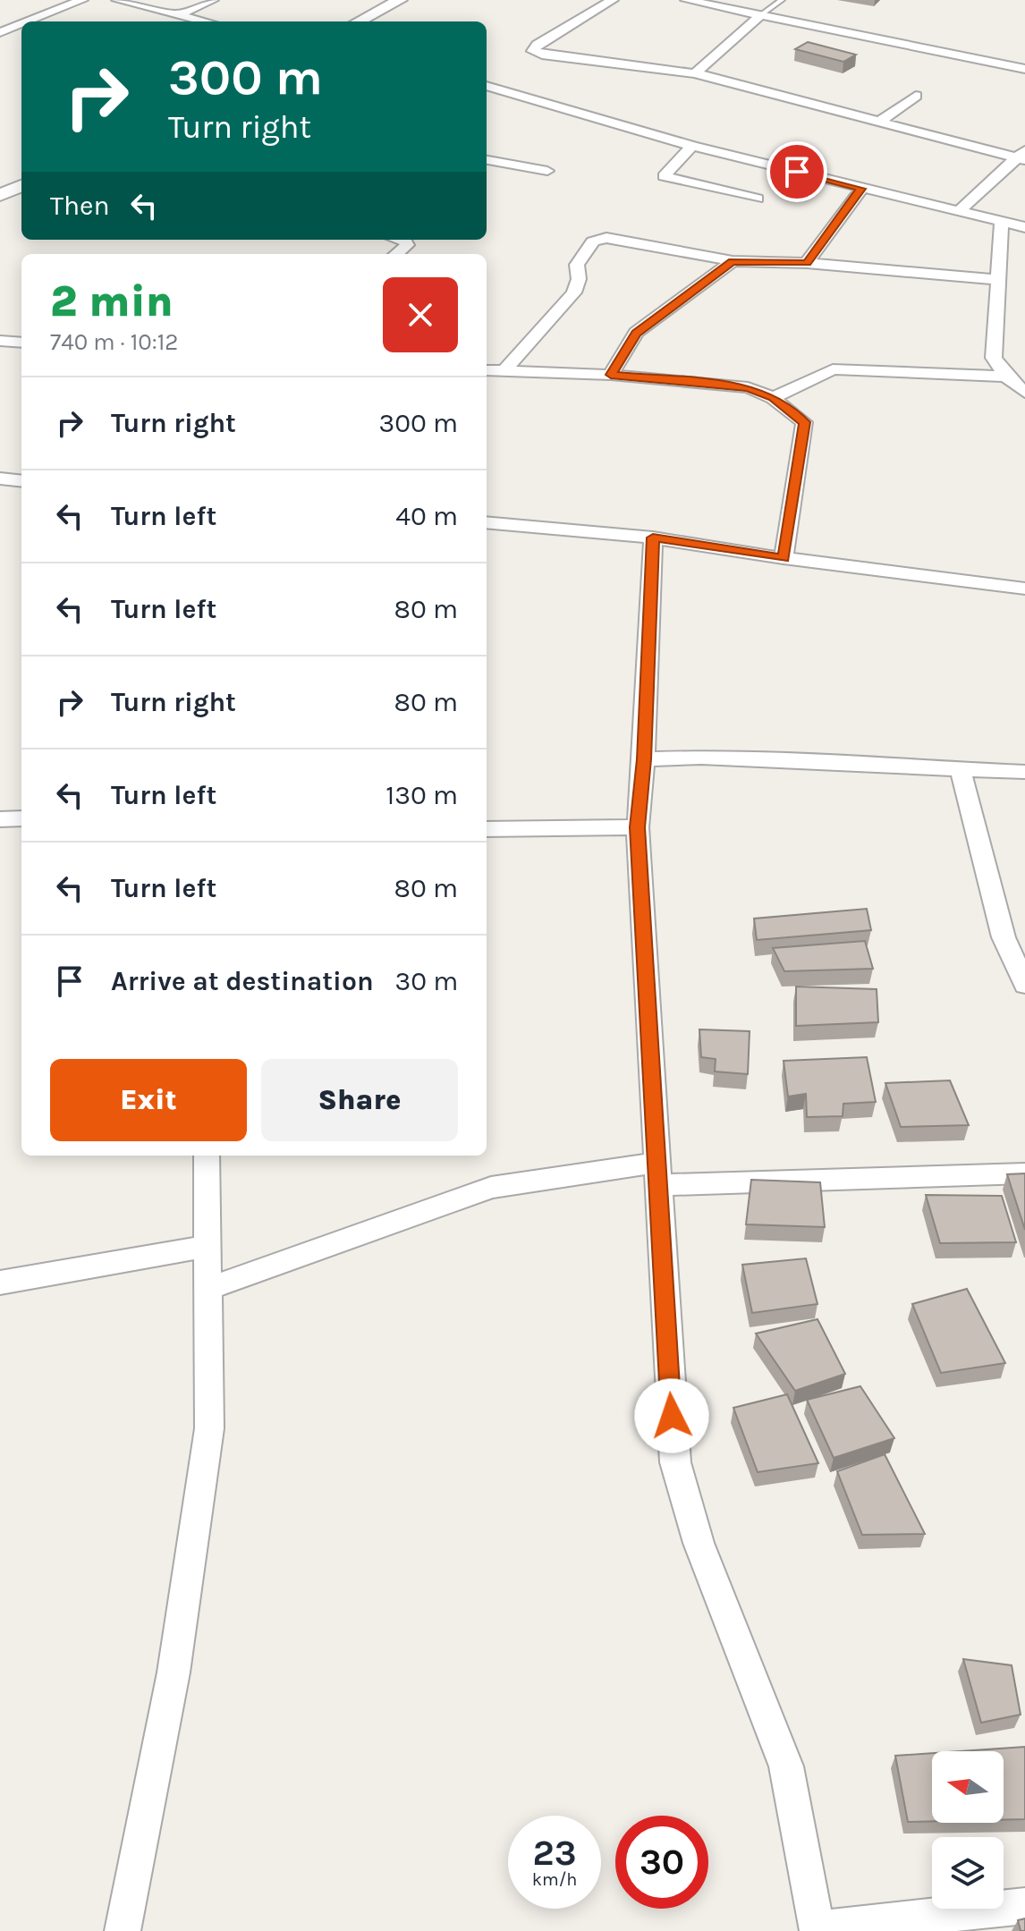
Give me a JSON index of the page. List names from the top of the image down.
{
  "north": "left",
  "page": {
    "turn": ["300 m", "Turn right"],
    "then": "Then",
    "heading": ["2 min", "740 m · 10:12"],
    "list": [
      {
        "name": "Turn right",
        "value": "300 m"
      },
      {
        "name": "Turn left",
        "value": "40 m"
      },
      {
        "name": "Turn left",
        "value": "80 m"
      },
      {
        "name": "Turn right",
        "value": "80 m"
      },
      {
        "name": "Turn left",
        "value": "130 m"
      },
      {
        "name": "Turn left",
        "value": "80 m"
      },
      {
        "name": "Arrive at destination",
        "value": "30 m"
      }
    ],
    "buttons": ["Exit", "Share"],
    "speed": "23 km/h",
    "limit": "30"
  }
}
